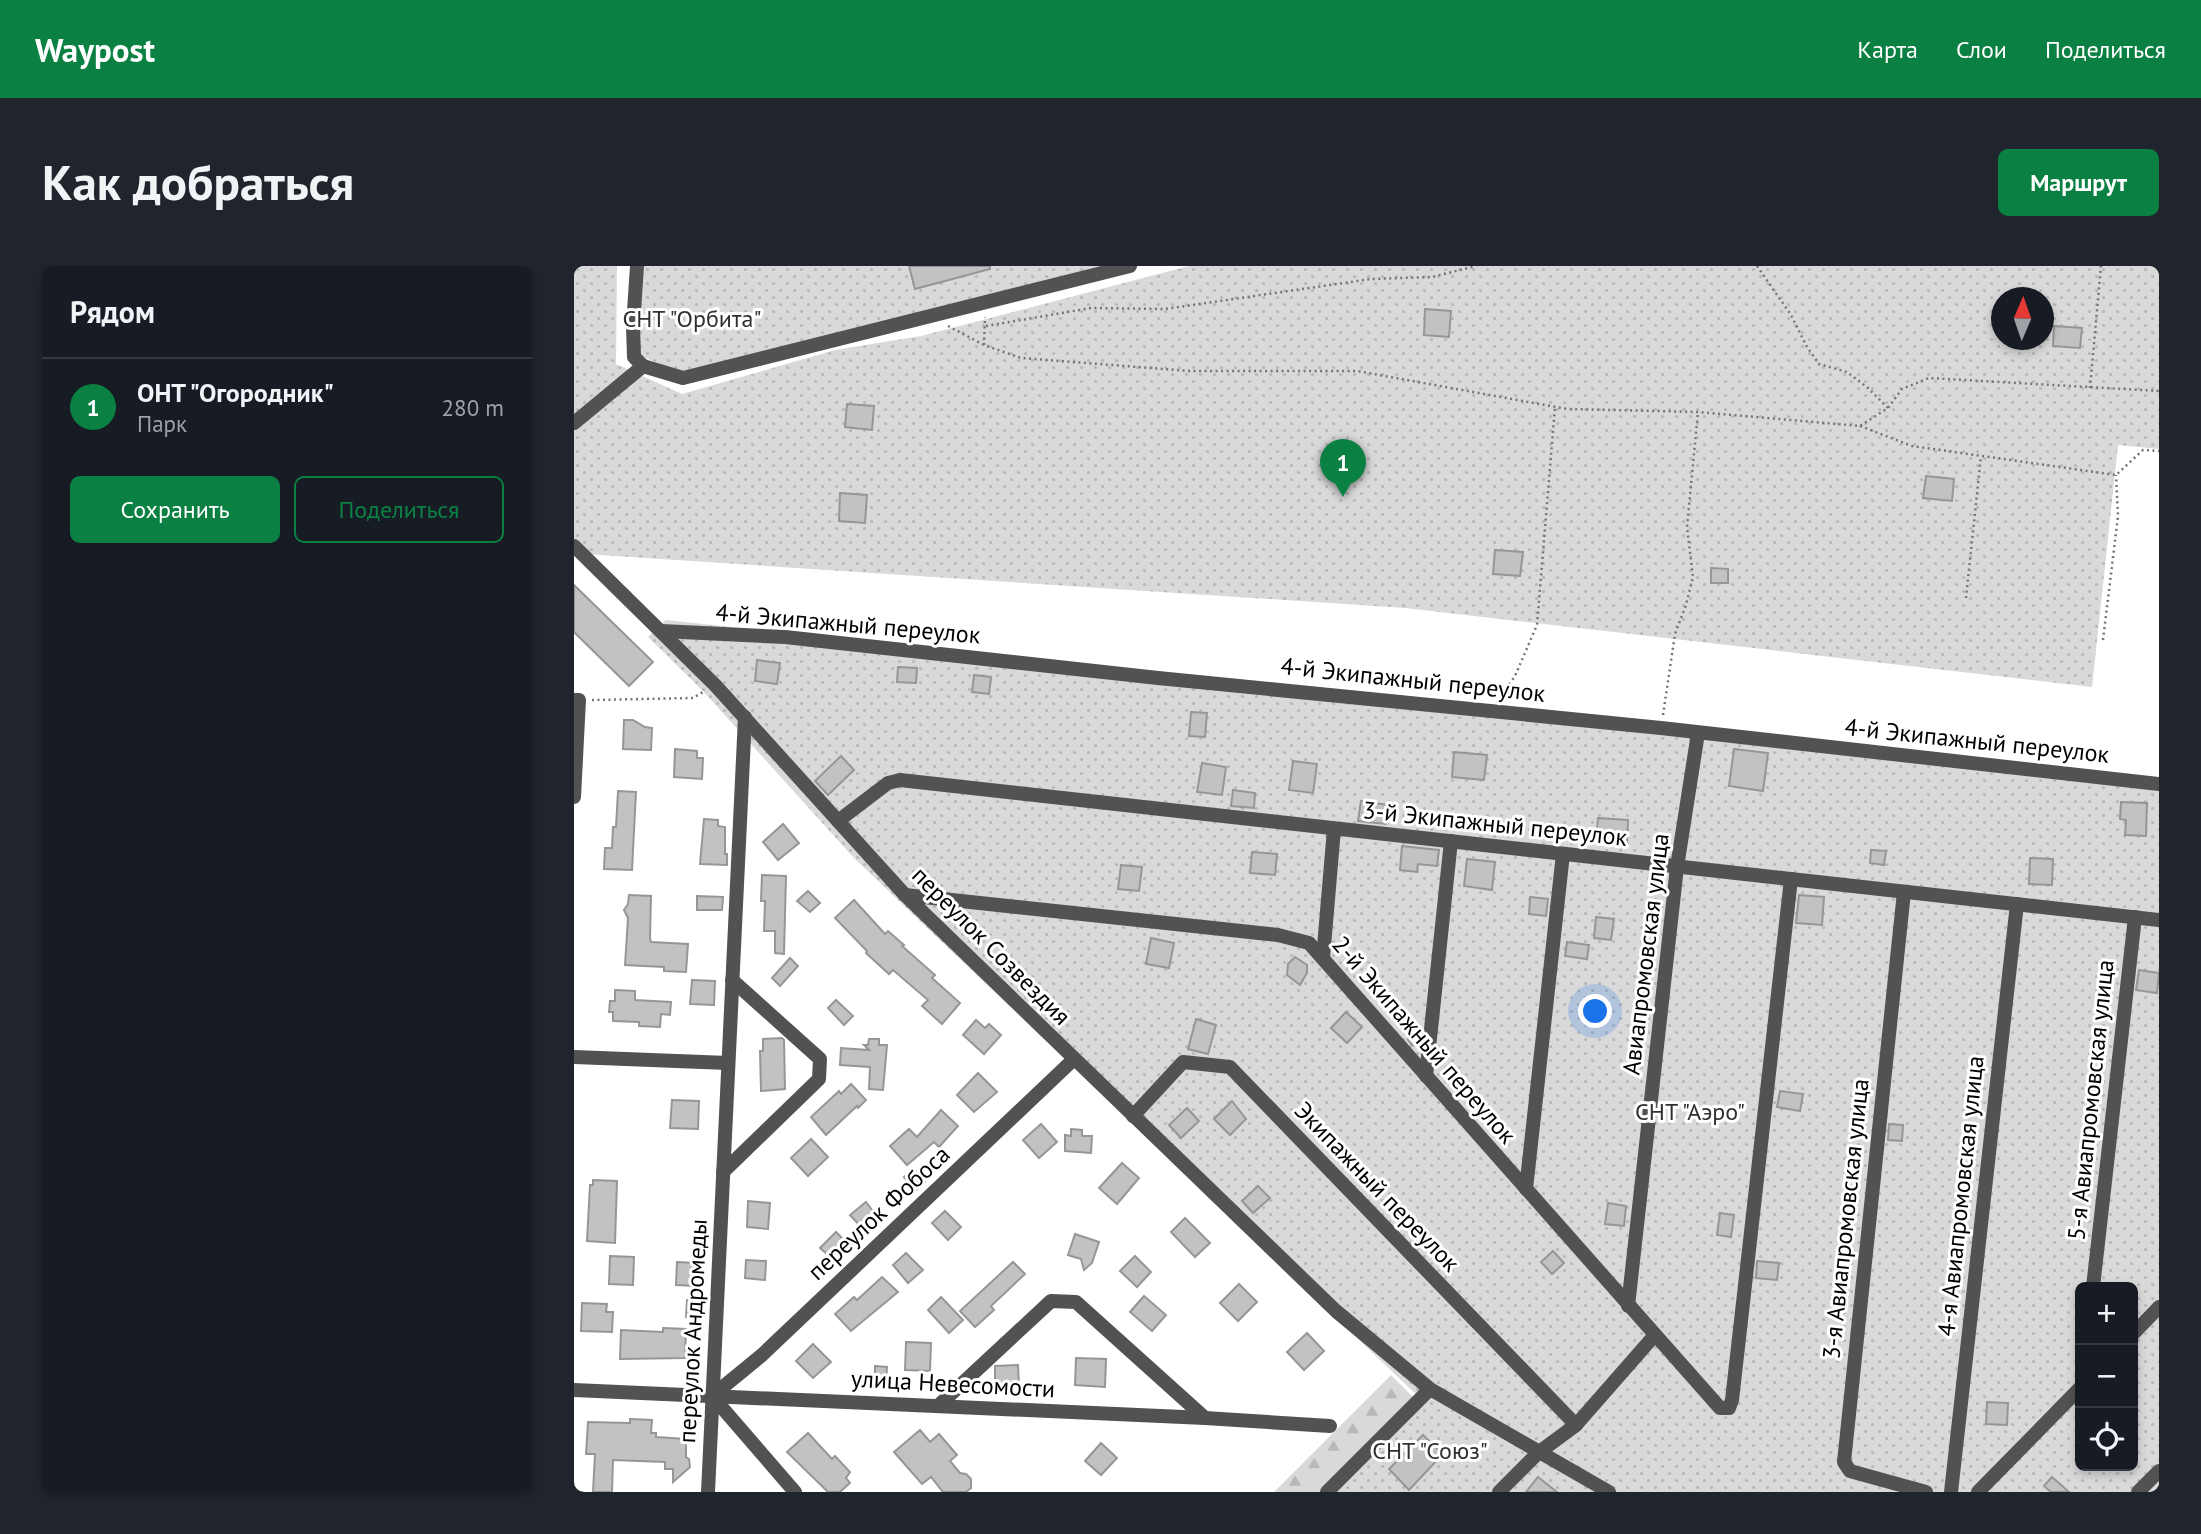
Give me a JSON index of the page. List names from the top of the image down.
{
  "streets": {
    "street": [
      "4-й Экипажный переулок",
      "3-й Экипажный переулок",
      "переулок Созвездия",
      "Авиапромовская улица",
      "2-й Экипажный переулок",
      "5-я Авиапромовская улица",
      "Экипажный переулок",
      "4-я Авиапромовская улица",
      "переулок Фобоса",
      "3-я Авиапромовская улица",
      "переулок Андромеды",
      "улица Невесомости"
    ]
  },
  "crossings": [
    ["4-й Экипажный переулок", "переулок Созвездия"],
    ["4-й Экипажный переулок", "Авиапромовская улица"],
    ["3-й Экипажный переулок", "переулок Созвездия"],
    ["3-й Экипажный переулок", "Авиапромовская улица"],
    ["3-й Экипажный переулок", "2-й Экипажный переулок"],
    ["3-й Экипажный переулок", "5-я Авиапромовская улица"],
    ["3-й Экипажный переулок", "4-я Авиапромовская улица"],
    ["3-й Экипажный переулок", "3-я Авиапромовская улица"],
    ["переулок Созвездия", "2-й Экипажный переулок"],
    ["переулок Созвездия", "Экипажный переулок"],
    ["переулок Созвездия", "переулок Фобоса"],
    ["переулок Созвездия", "переулок Андромеды"],
    ["Авиапромовская улица", "2-й Экипажный переулок"],
    ["переулок Фобоса", "переулок Андромеды"],
    ["переулок Фобоса", "улица Невесомости"],
    ["переулок Андромеды", "улица Невесомости"]
  ],
  "parks": ["СНТ \"Орбита\"", "СНТ \"Аэро\"", "СНТ \"Союз\""],
  "north": "top",
  "page": {
    "header": "Waypost",
    "nav": ["Карта", "Слои", "Поделиться"],
    "buttons": [
      "Маршрут",
      ["Сохранить", "Поделиться"]
    ],
    "title": "Как добраться",
    "heading": "Рядом",
    "list": [
      {
        "mark": "1",
        "name": "ОНТ \"Огородник\"",
        "note": "Парк",
        "value": "280 m"
      }
    ],
    "pins": "1",
    "map_buttons": ["+", "−"]
  }
}
